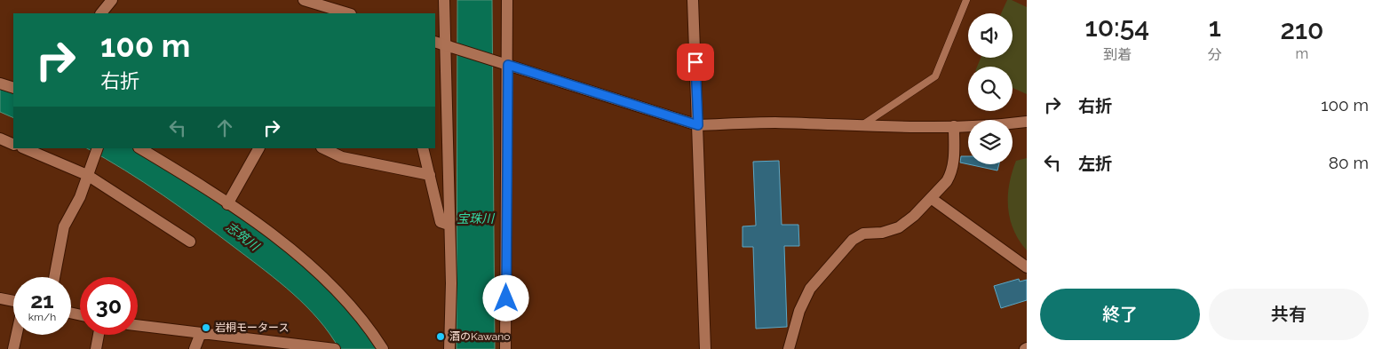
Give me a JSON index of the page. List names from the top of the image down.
{
  "water": ["宝珠川", "志筑川"],
  "places": ["岩桐モータース", "酒のKawano"],
  "page": {
    "eta": [
      "10:54",
      "到着",
      "1",
      "分",
      "210",
      "m"
    ],
    "turn": ["100 m", "右折"],
    "list": [
      {
        "name": "右折",
        "value": "100 m"
      },
      {
        "name": "左折",
        "value": "80 m"
      }
    ],
    "speed": "21 km/h",
    "limit": "30",
    "buttons": ["終了", "共有"]
  }
}
